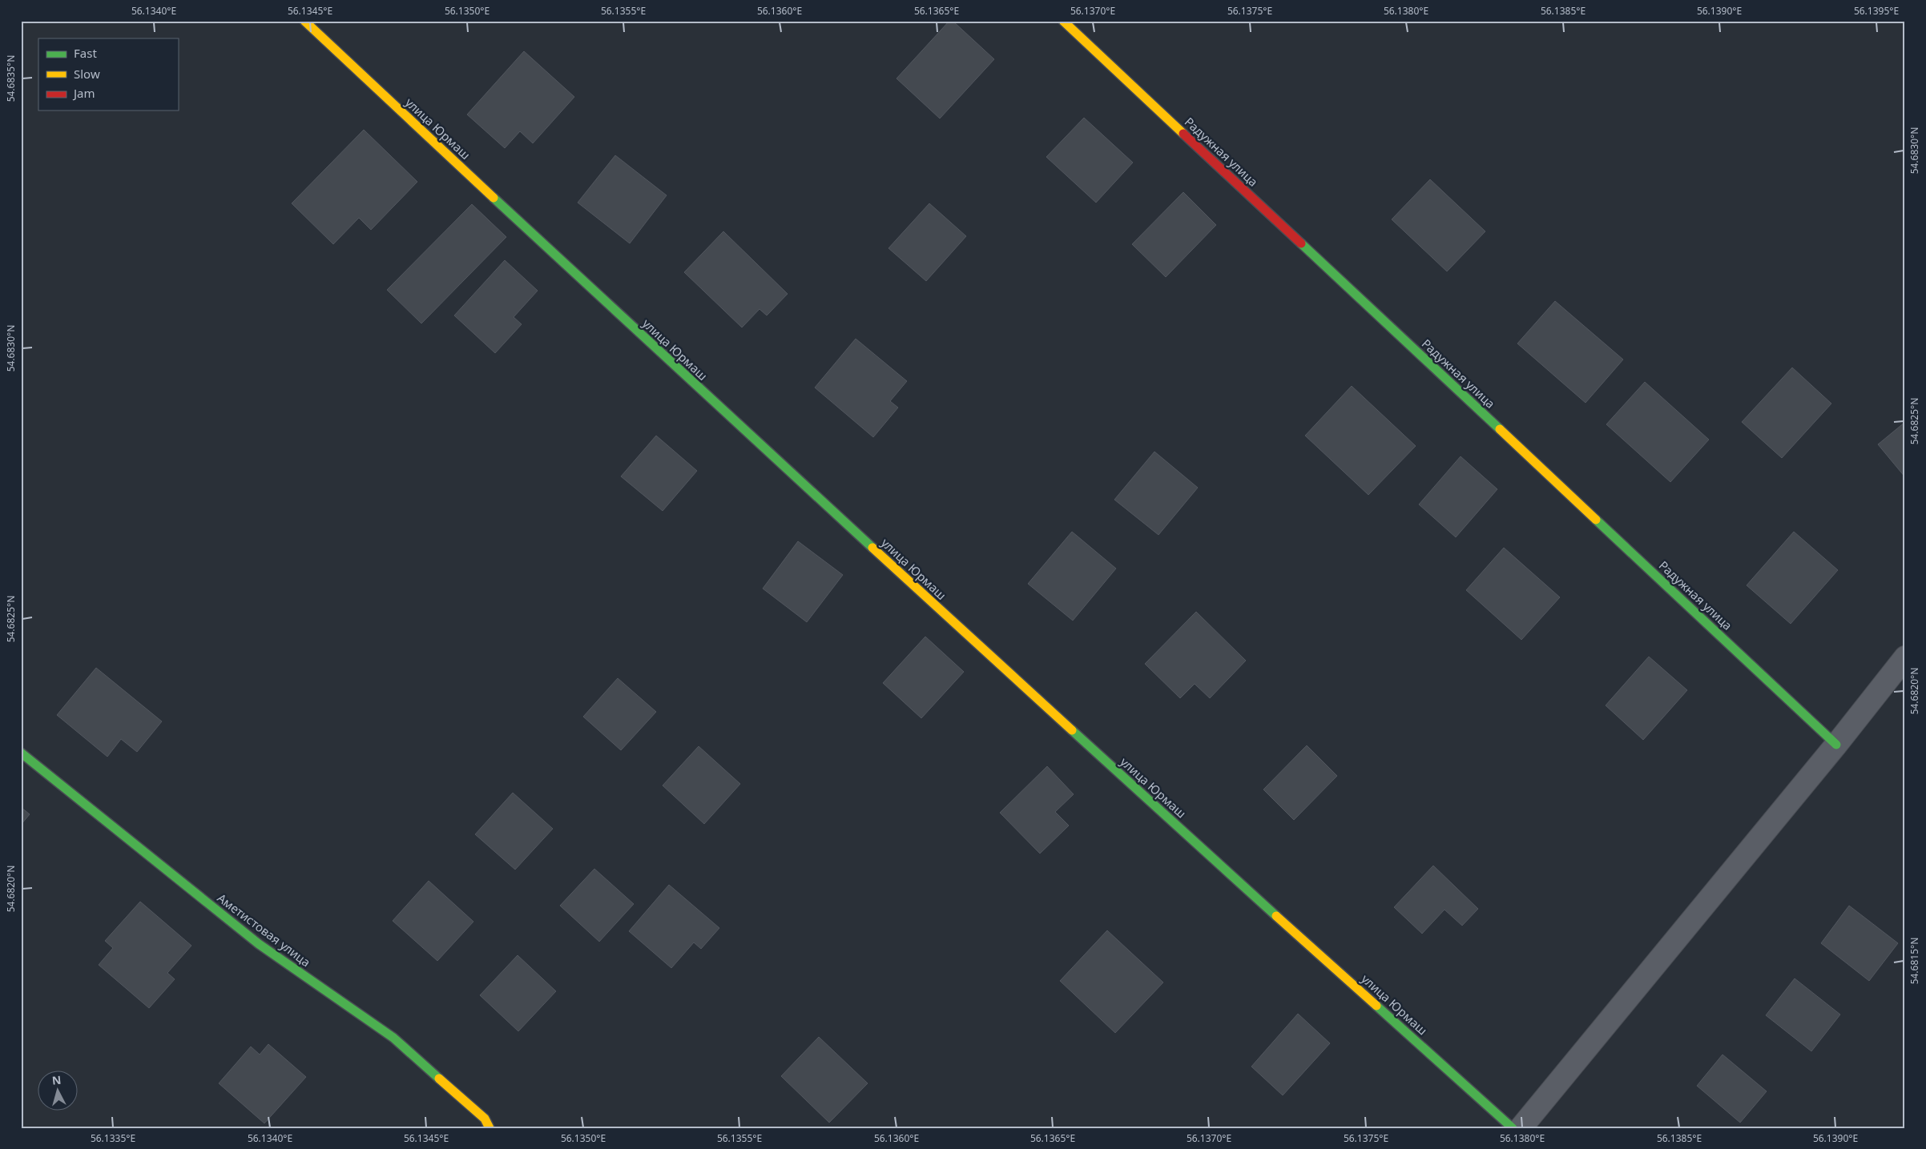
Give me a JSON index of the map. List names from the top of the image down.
{
  "streets": {
    "street": ["улица Юрмаш", "Радужная улица", "Аметистовая улица"]
  },
  "legend": ["Fast", "Slow", "Jam"],
  "north": "top",
  "coordinates": [
    "56.1340°E",
    "56.1345°E",
    "56.1350°E",
    "56.1355°E",
    "56.1360°E",
    "56.1365°E",
    "56.1370°E",
    "56.1375°E",
    "56.1380°E",
    "56.1385°E",
    "56.1390°E",
    "56.1395°E",
    "54.6835°N",
    "54.6830°N",
    "54.6825°N",
    "54.6820°N",
    "54.6815°N",
    "56.1335°E"
  ]
}
